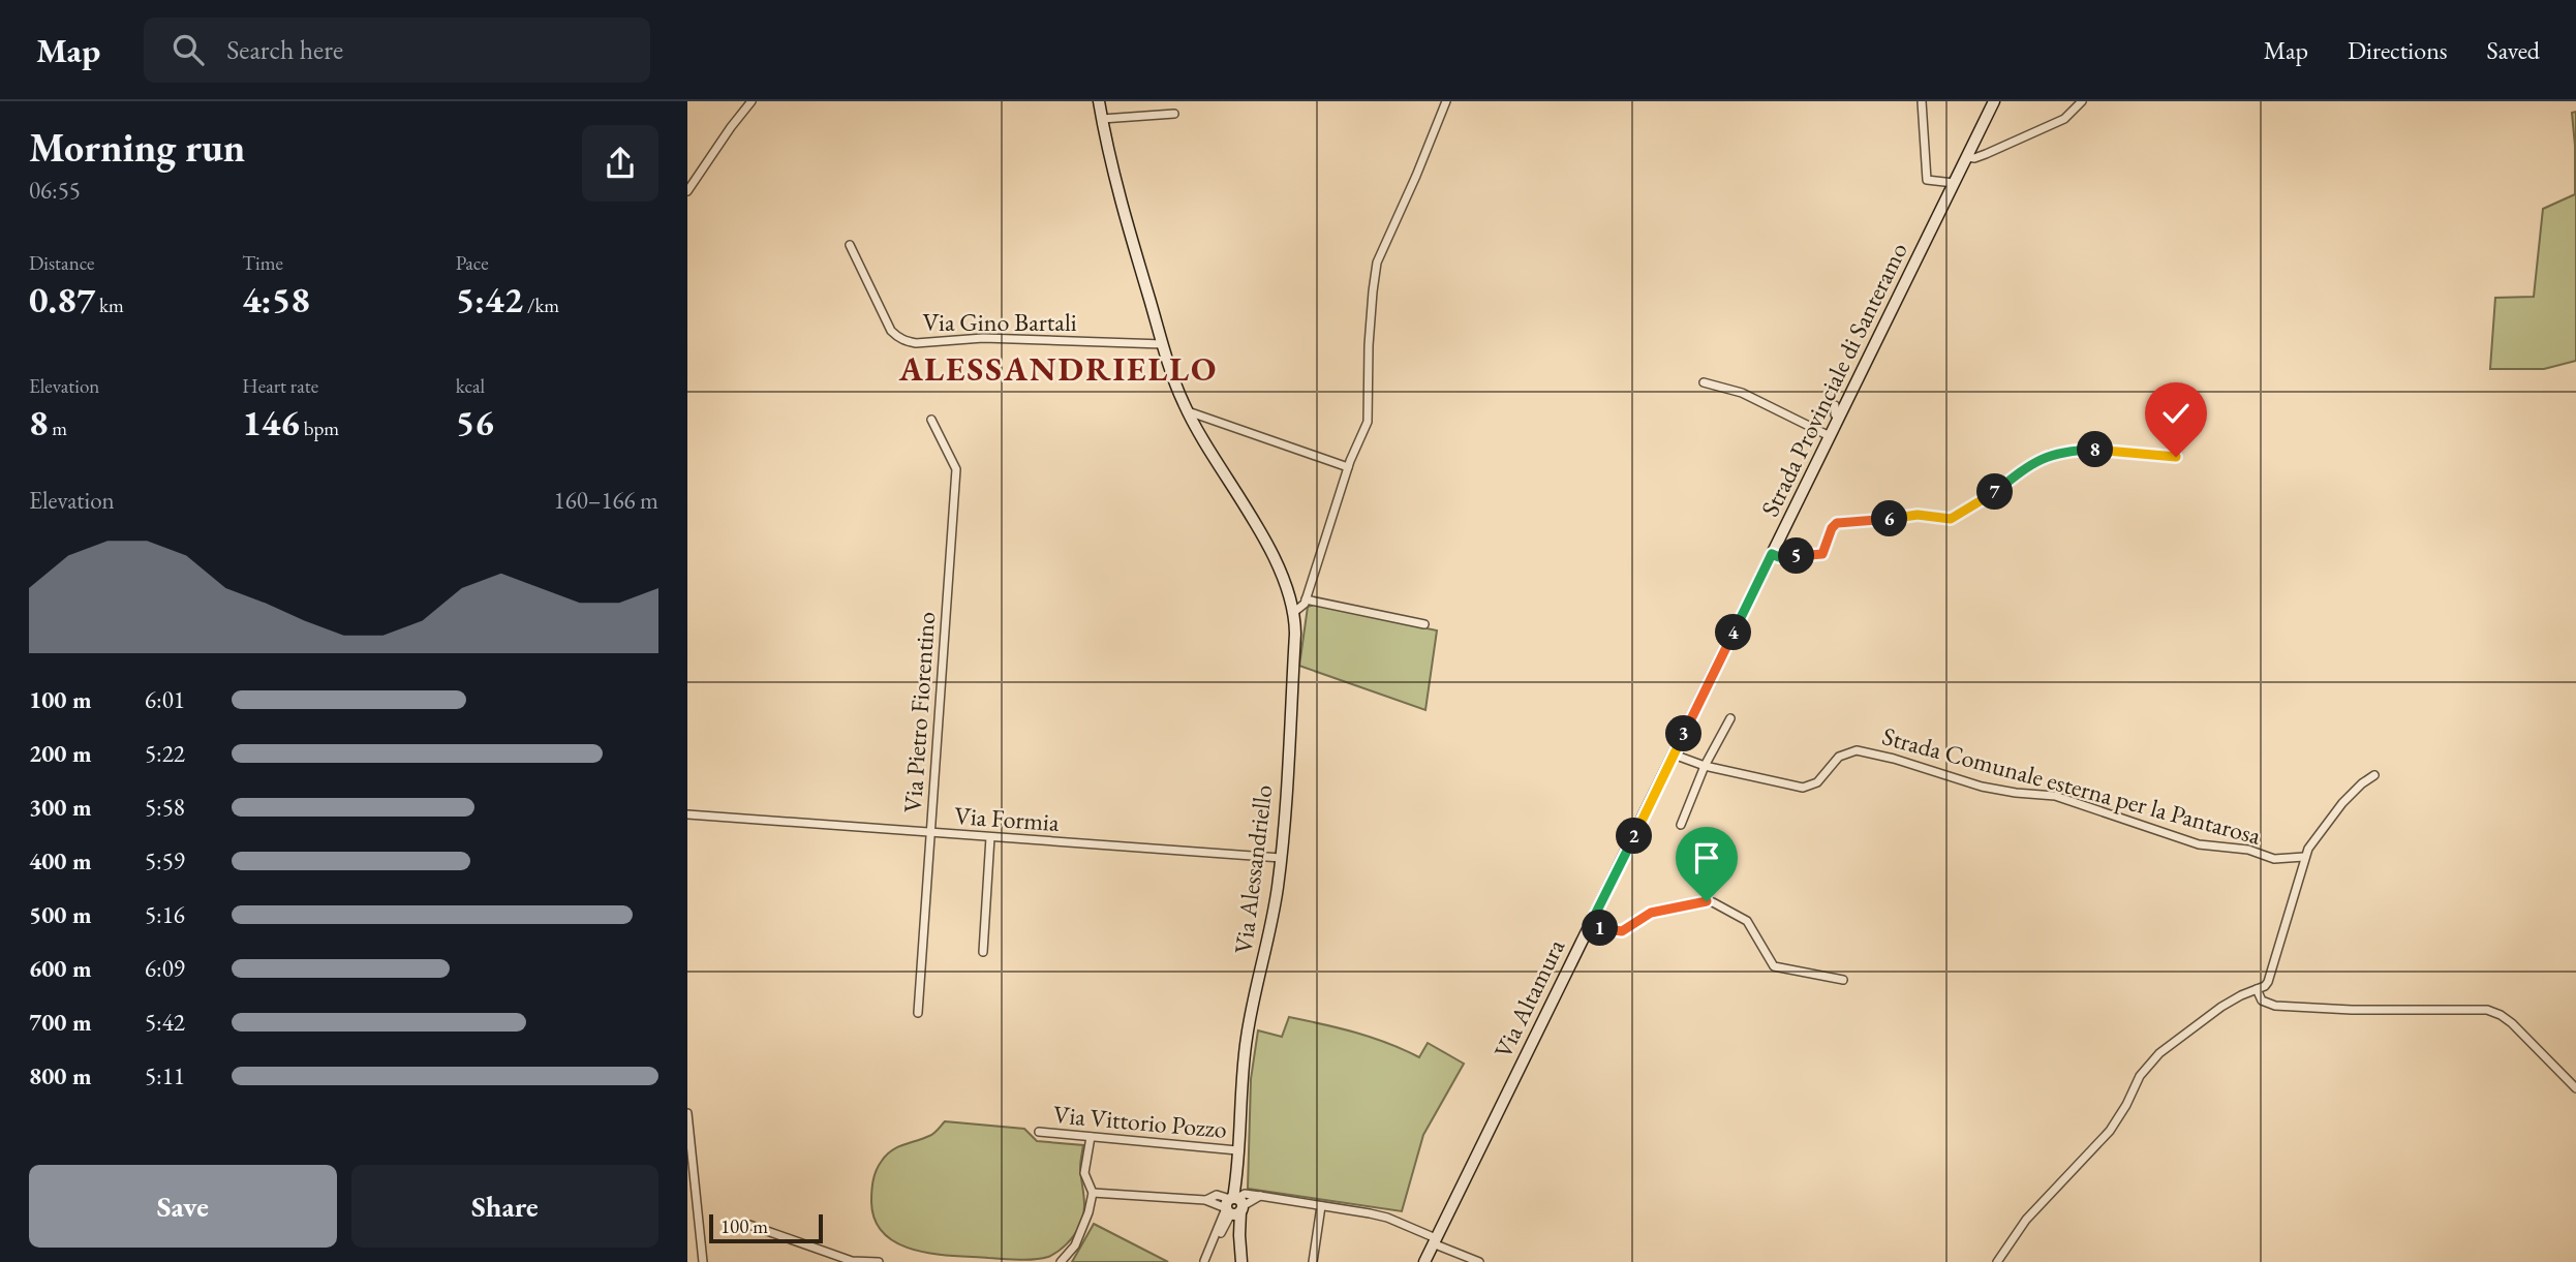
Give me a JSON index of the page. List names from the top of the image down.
{
  "streets": {
    "main road": ["Strada Provinciale di Santeramo", "Via Alessandriello", "Via Altamura"],
    "street": [
      "Via Gino Bartali",
      "Via Pietro Fiorentino",
      "Strada Comunale esterna per la Pantarosa",
      "Via Formia",
      "Via Vittorio Pozzo"
    ]
  },
  "crossings": [
    ["Strada Provinciale di Santeramo", "Via Altamura"],
    ["Via Pietro Fiorentino", "Via Formia"],
    ["Strada Comunale esterna per la Pantarosa", "Via Altamura"],
    ["Via Formia", "Via Alessandriello"],
    ["Via Alessandriello", "Via Vittorio Pozzo"]
  ],
  "districts": ["ALESSANDRIELLO"],
  "scale_bar": "100 m",
  "page": {
    "header": "Map",
    "search": "Search here",
    "nav": ["Map", "Directions", "Saved"],
    "heading": ["Morning run", "06:55"],
    "stats": [
      ["Distance", "0.87 km"],
      ["Time", "4:58"],
      ["Pace", "5:42 /km"],
      ["Elevation", "8 m"],
      ["Heart rate", "146 bpm"],
      ["kcal", "56"]
    ],
    "pins": [
      "8",
      "7",
      "6",
      "5",
      "4",
      "3",
      "2",
      "1"
    ],
    "chart": ["Elevation", "160–166 m"],
    "list": [
      {
        "name": "100 m",
        "note": "6:01"
      },
      {
        "name": "200 m",
        "note": "5:22"
      },
      {
        "name": "300 m",
        "note": "5:58"
      },
      {
        "name": "400 m",
        "note": "5:59"
      },
      {
        "name": "500 m",
        "note": "5:16"
      },
      {
        "name": "600 m",
        "note": "6:09"
      },
      {
        "name": "700 m",
        "note": "5:42"
      },
      {
        "name": "800 m",
        "note": "5:11"
      }
    ],
    "buttons": ["Save", "Share"],
    "scale": "100 m"
  }
}
